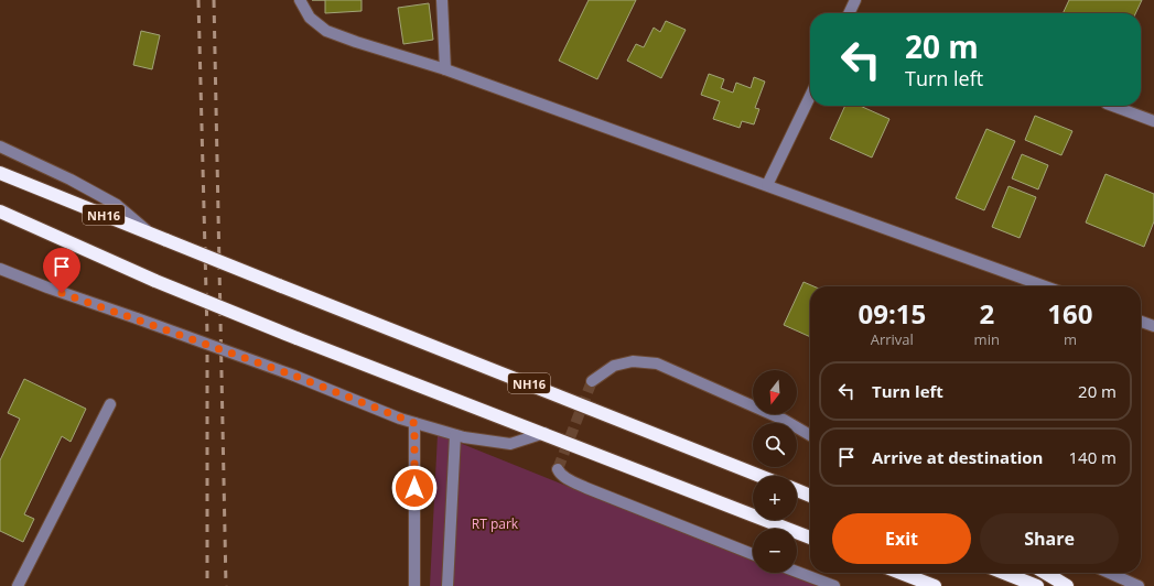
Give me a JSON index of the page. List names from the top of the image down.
{
  "streets": {
    "highway": ["NH16"]
  },
  "parks": ["RT park"],
  "north": "bottom",
  "page": {
    "turn": ["20 m", "Turn left"],
    "eta": [
      "09:15",
      "Arrival",
      "2",
      "min",
      "160",
      "m"
    ],
    "list": [
      {
        "name": "Turn left",
        "value": "20 m"
      },
      {
        "name": "Arrive at destination",
        "value": "140 m"
      }
    ],
    "map_buttons": ["+", "−"],
    "buttons": ["Exit", "Share"]
  }
}
